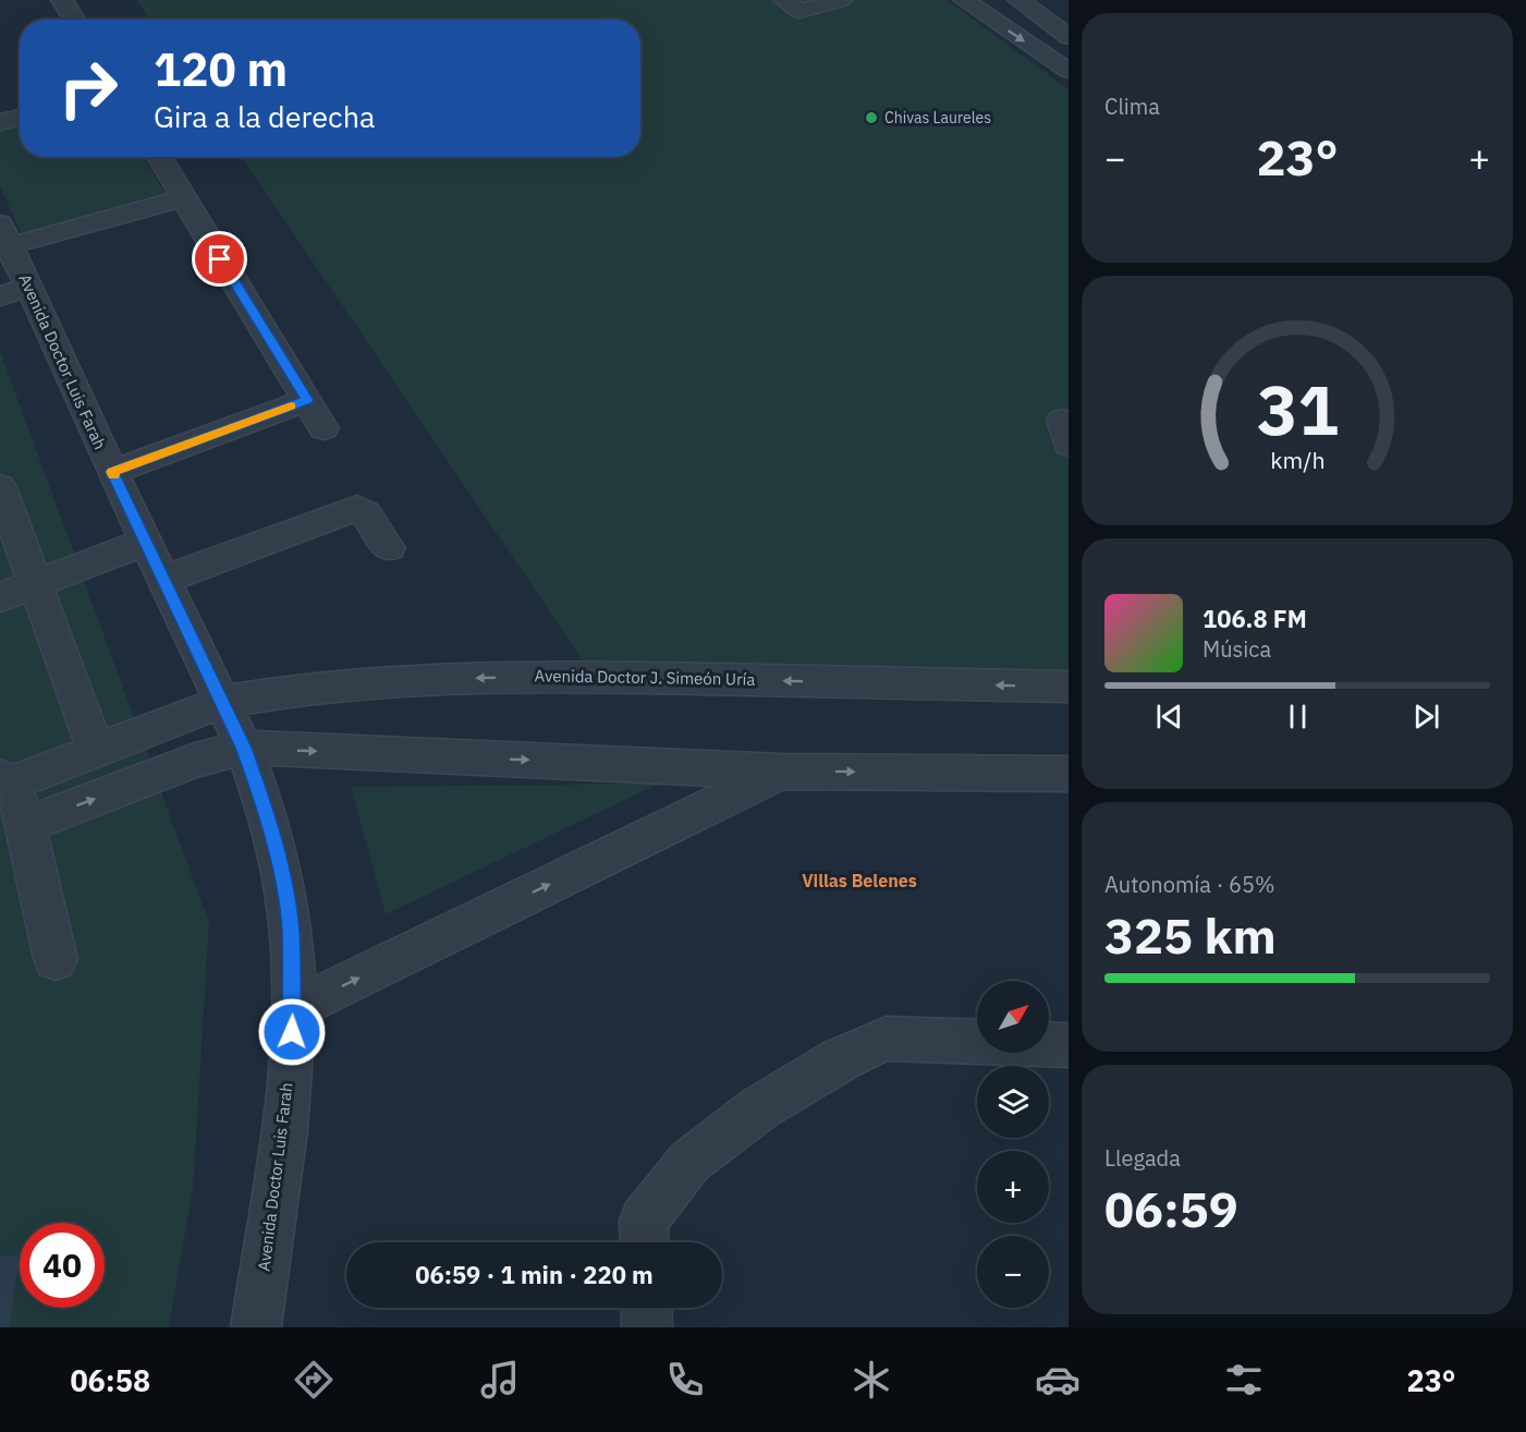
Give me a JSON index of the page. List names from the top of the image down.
{
  "streets": {
    "street": ["Avenida Doctor Luis Farah", "Avenida Doctor J. Simeón Uría"]
  },
  "crossings": [
    ["Avenida Doctor Luis Farah", "Avenida Doctor J. Simeón Uría"]
  ],
  "districts": ["Villas Belenes"],
  "places": ["Chivas Laureles"],
  "north": "top right",
  "page": {
    "tile": [
      "Clima",
      ["Autonomía · 65%", "325 km"],
      ["Llegada", "06:59"]
    ],
    "turn": ["120 m", "Gira a la derecha"],
    "heat": ["−", "23°", "+"],
    "song": ["106.8 FM", "Música"],
    "map_buttons": ["+", "−"],
    "limit": "40",
    "trip": "06:59 · 1 min · 220 m",
    "tabs": ["06:58", "23°"],
    "gauge": ["31", "km/h"]
  }
}
